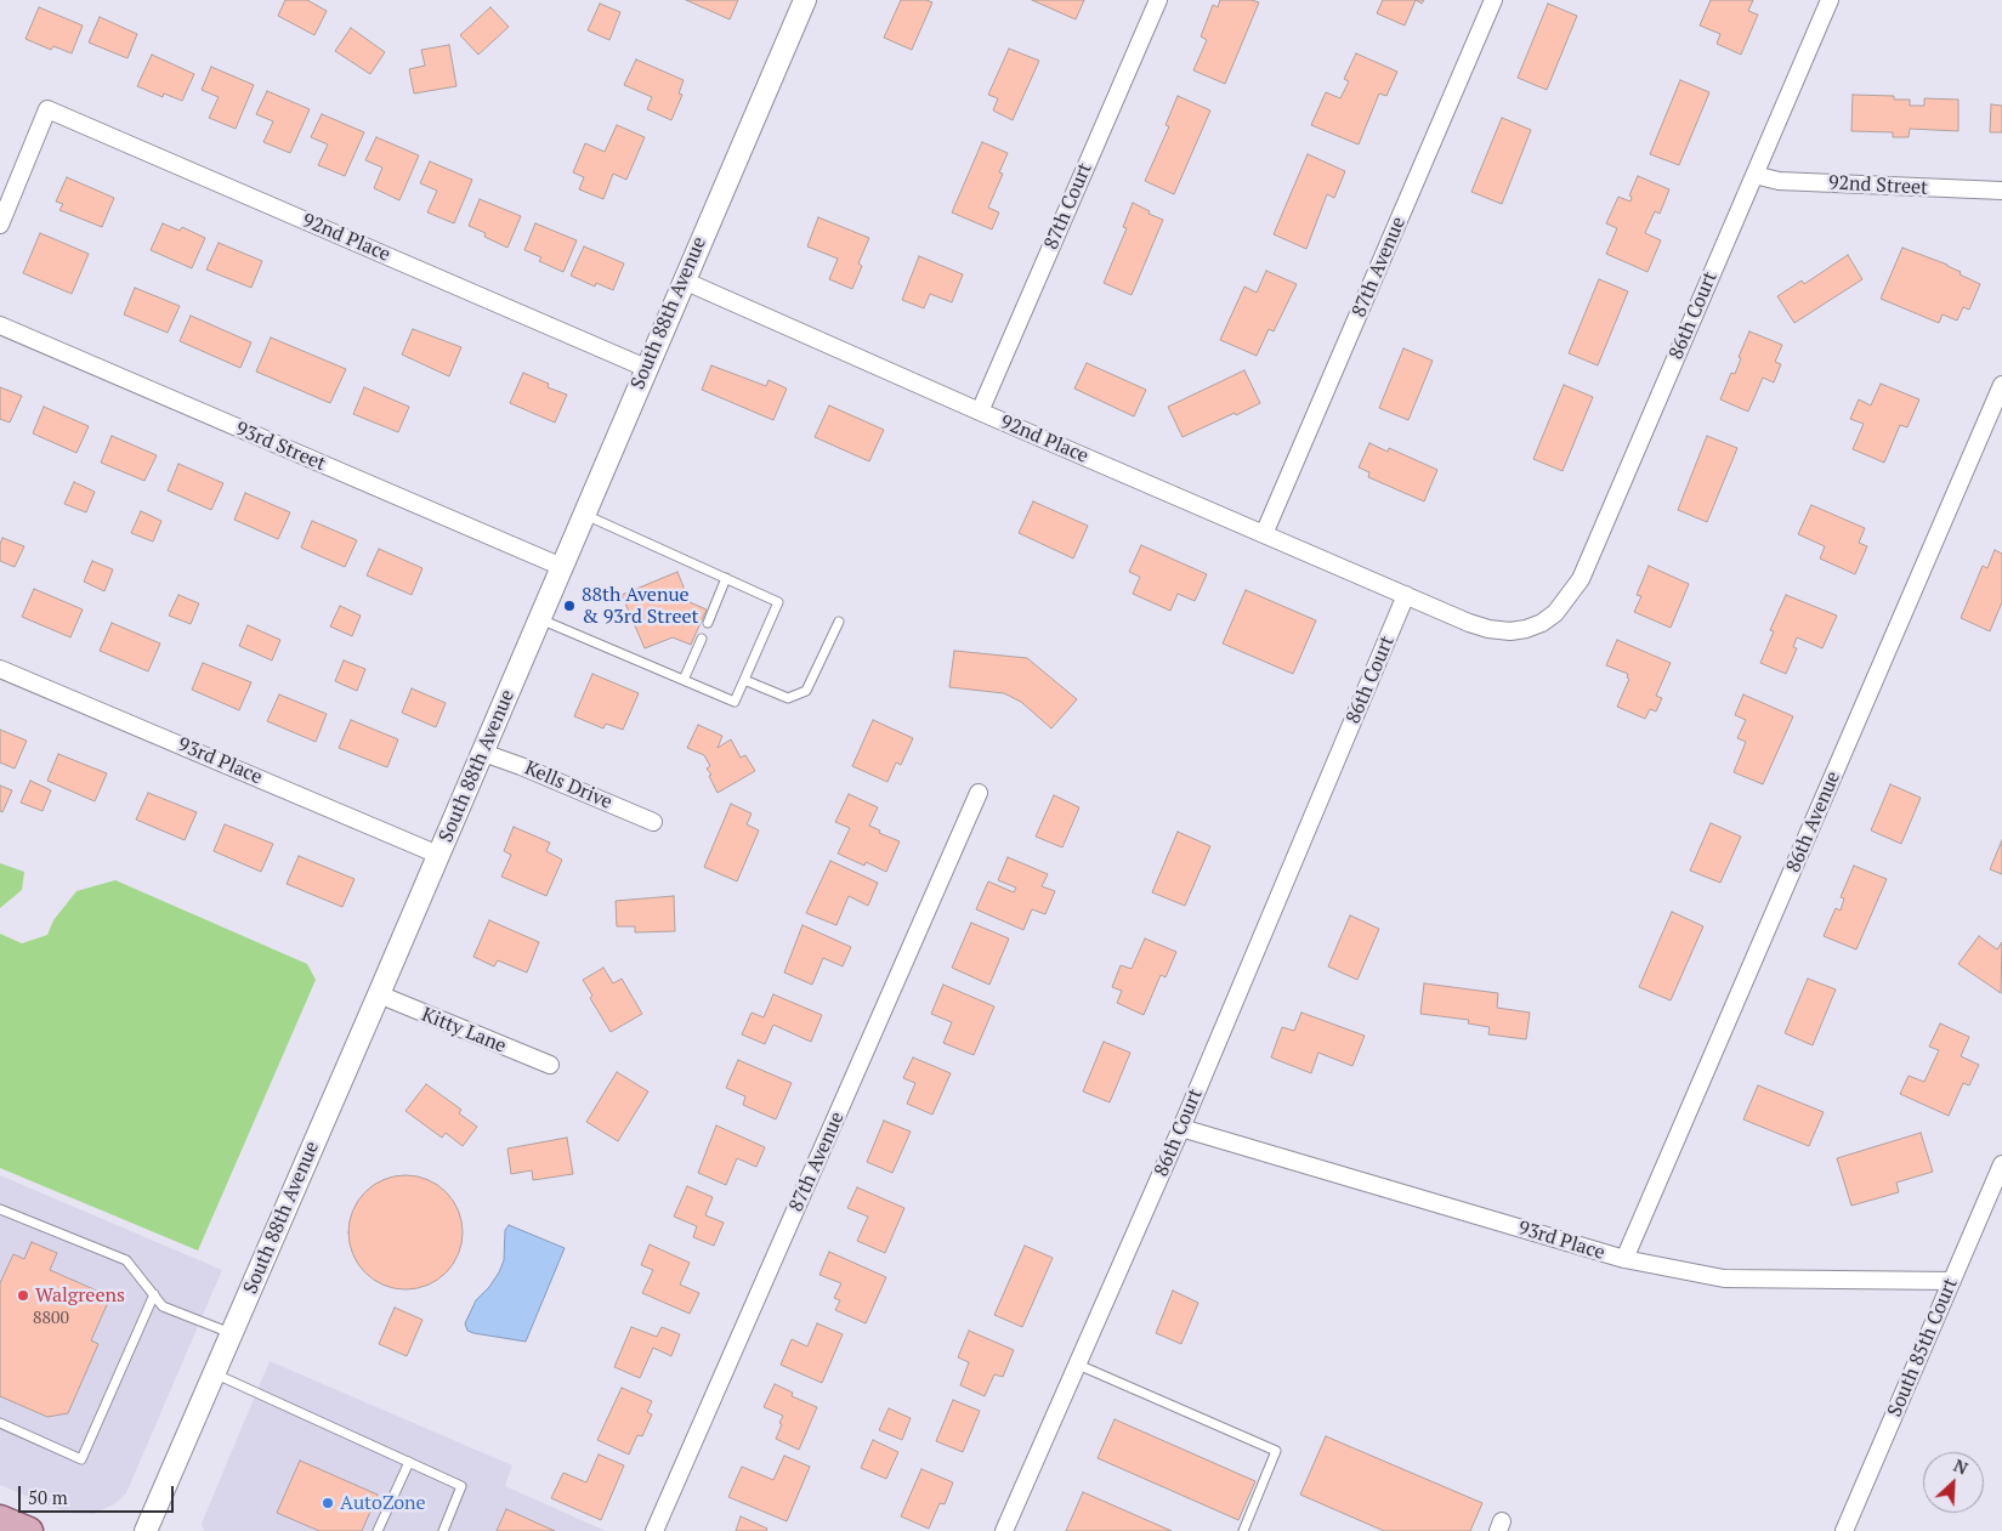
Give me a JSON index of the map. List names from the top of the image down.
{
  "streets": {
    "street": [
      "92nd Street",
      "87th Court",
      "92nd Place",
      "87th Avenue",
      "South 88th Avenue",
      "86th Court",
      "93rd Street",
      "93rd Place",
      "Kells Drive",
      "86th Avenue",
      "Kitty Lane",
      "South 85th Court"
    ]
  },
  "crossings": [
    ["92nd Street", "86th Court"],
    ["87th Court", "92nd Place"],
    ["92nd Place", "87th Avenue"],
    ["92nd Place", "South 88th Avenue"],
    ["92nd Place", "86th Court"],
    ["South 88th Avenue", "93rd Street"],
    ["South 88th Avenue", "93rd Place"],
    ["South 88th Avenue", "Kells Drive"],
    ["South 88th Avenue", "Kitty Lane"],
    ["86th Court", "93rd Place"],
    ["93rd Place", "86th Avenue"],
    ["93rd Place", "South 85th Court"]
  ],
  "places": ["88th Avenue & 93rd Street", "Walgreens", "AutoZone"],
  "house_numbers": ["8800"],
  "scale_bar": "50 m",
  "north": "top right"
}
